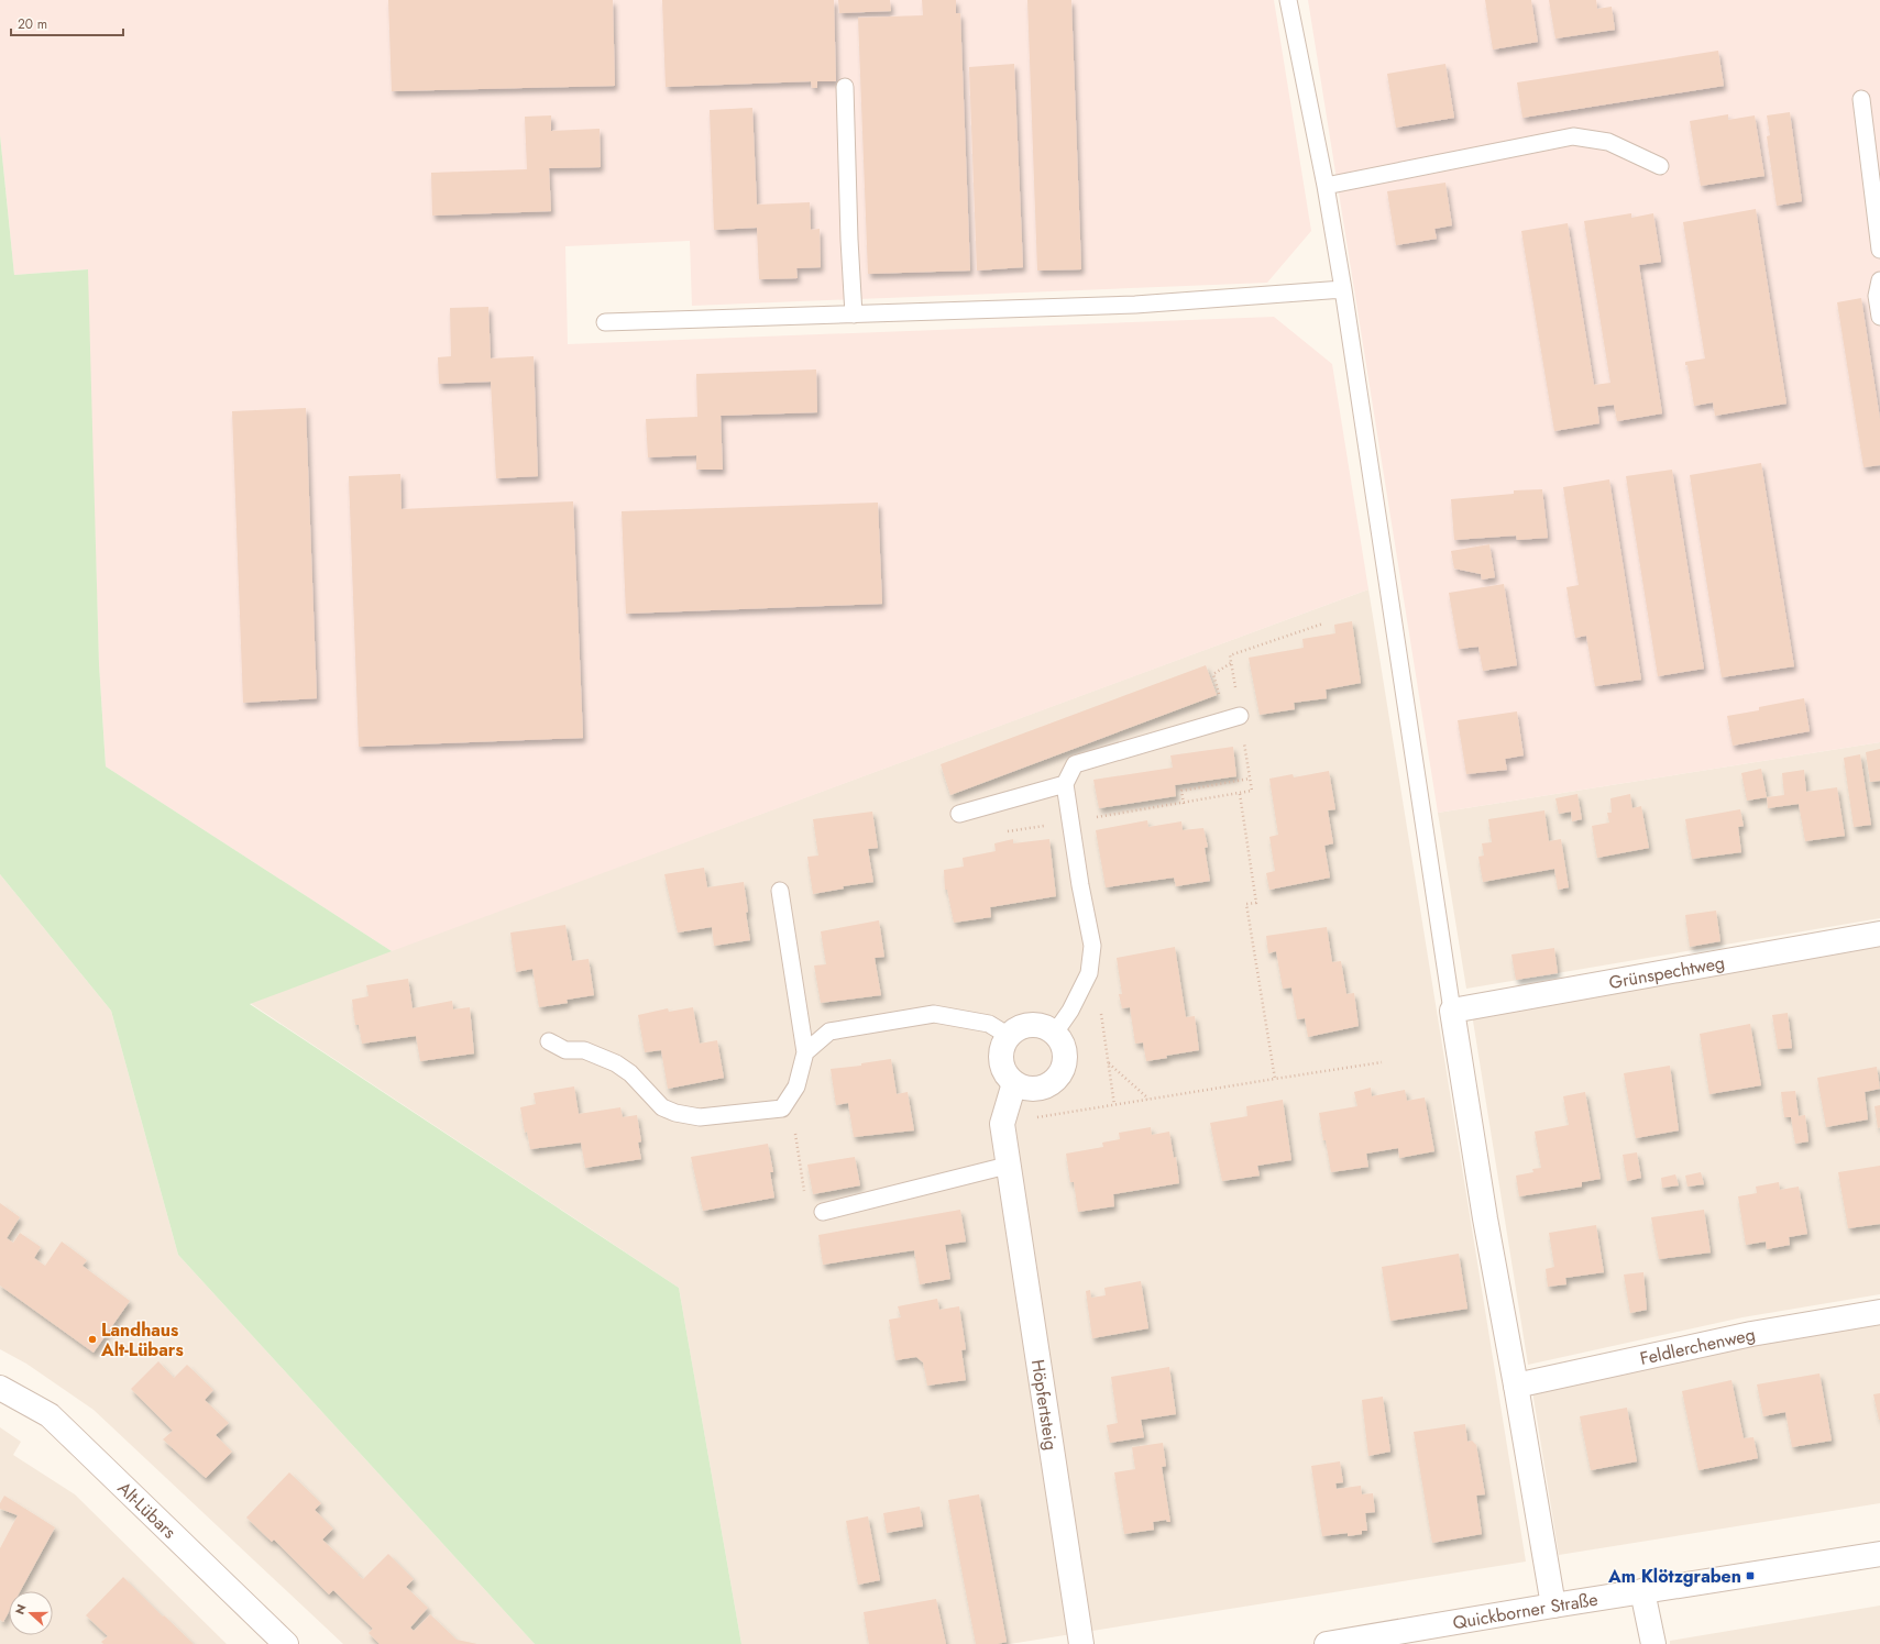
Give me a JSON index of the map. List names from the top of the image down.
{
  "streets": {
    "street": [
      "Grünspechtweg",
      "Feldlerchenweg",
      "Höpfertsteig",
      "Alt-Lübars",
      "Quickborner Straße"
    ]
  },
  "places": {
    "other": ["Landhaus Alt-Lübars"],
    "transit": ["Am Klötzgraben"]
  },
  "scale_bar": "20 m",
  "north": "left"
}
